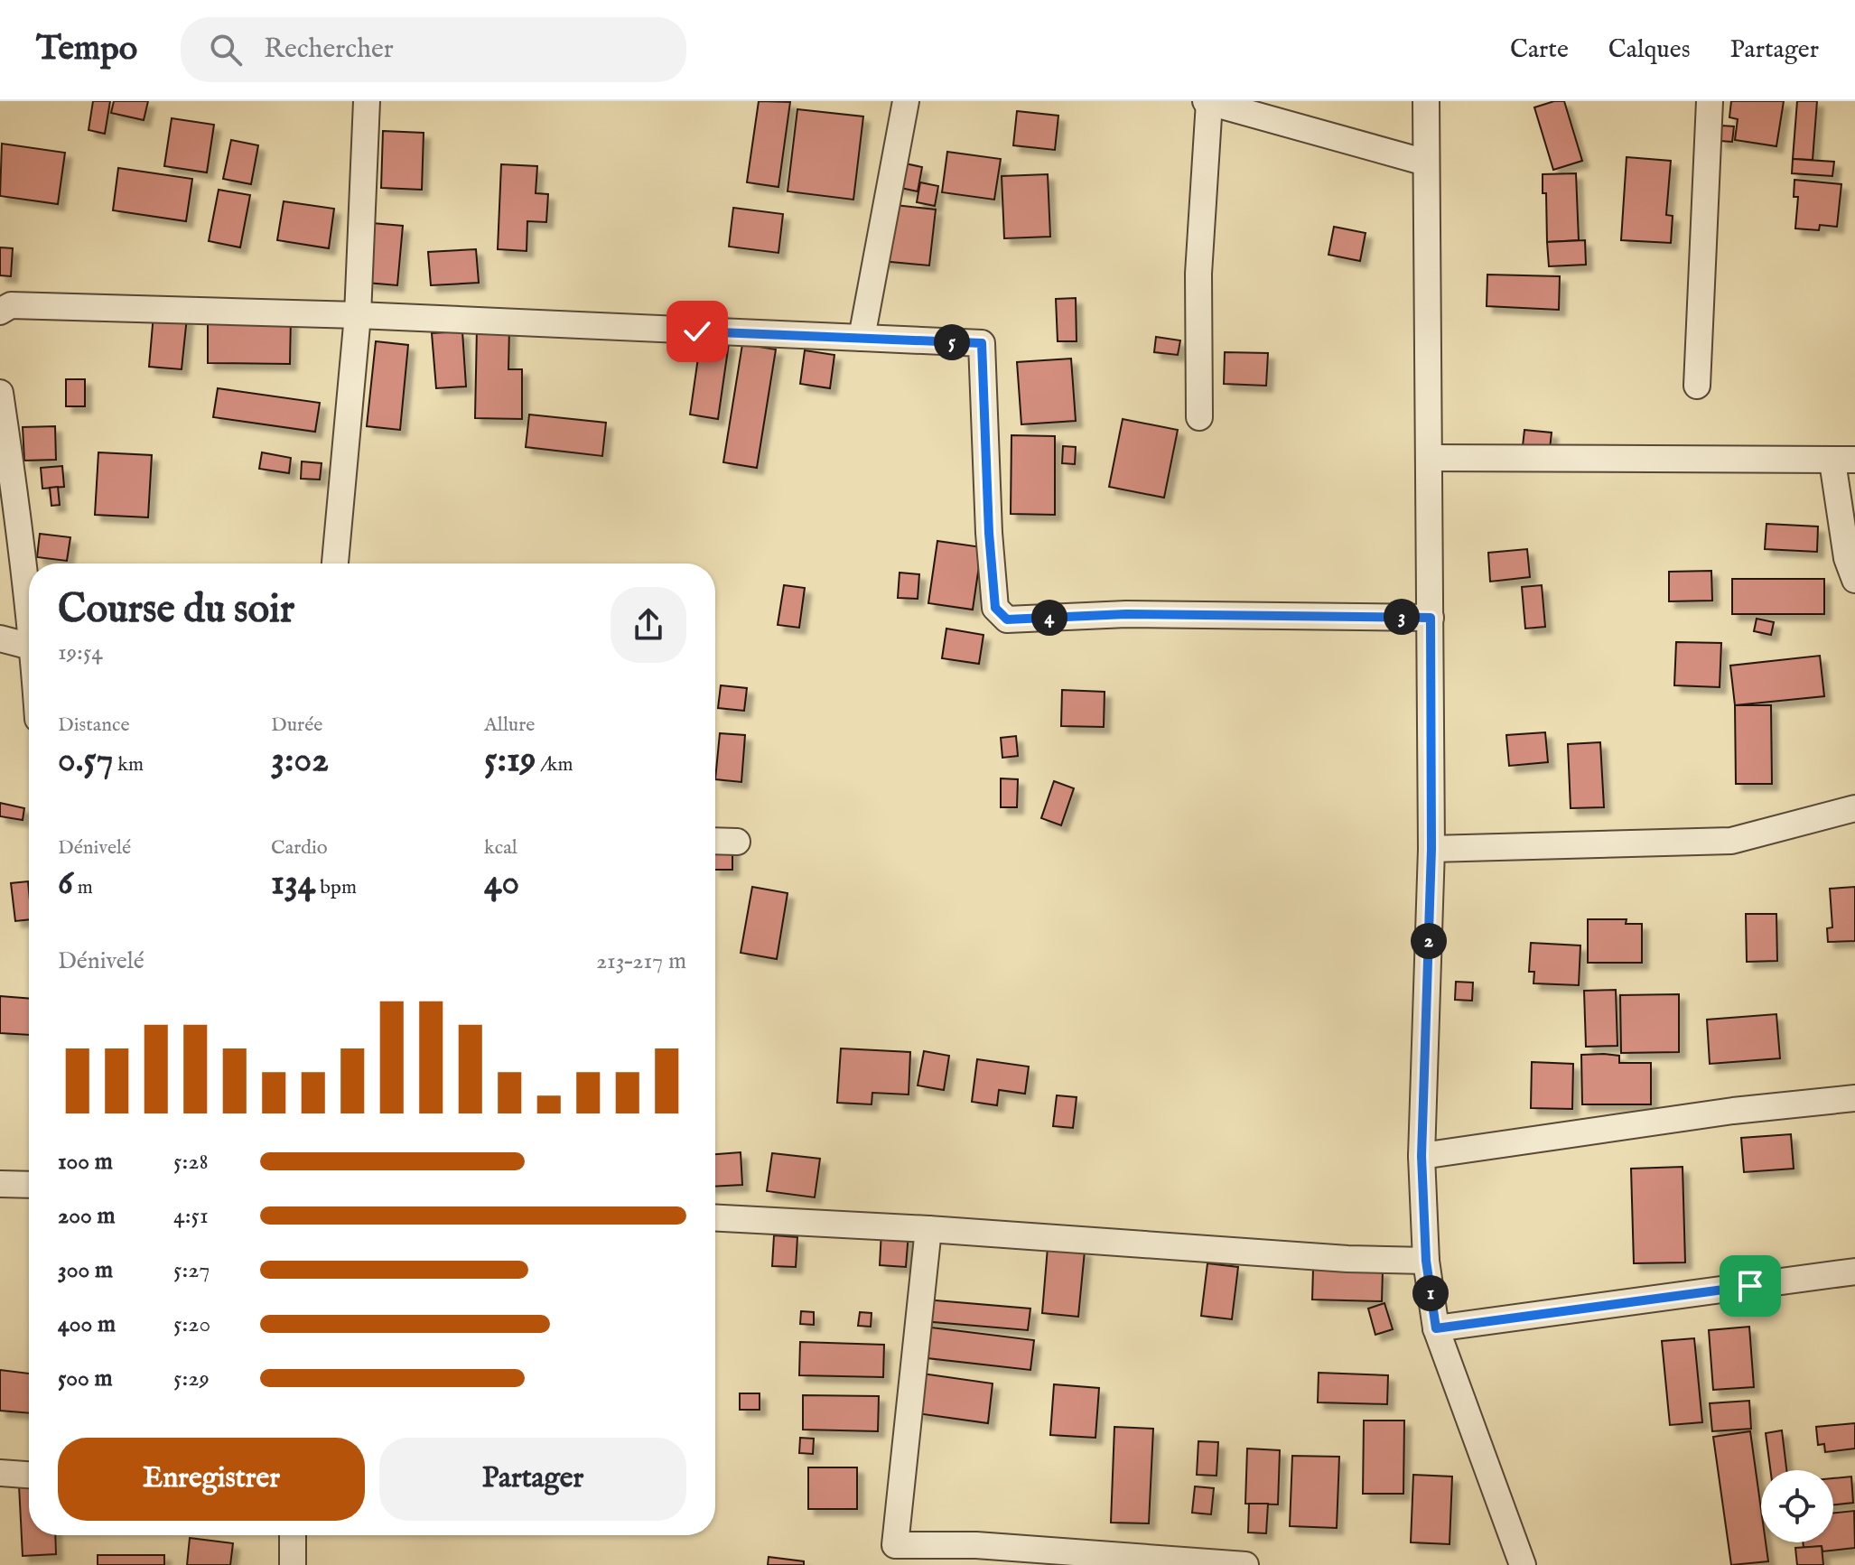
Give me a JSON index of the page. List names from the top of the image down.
{
  "page": {
    "header": "Tempo",
    "search": "Rechercher",
    "nav": ["Carte", "Calques", "Partager"],
    "pins": [
      "5",
      "3",
      "4",
      "2",
      "1"
    ],
    "heading": ["Course du soir", "19:54"],
    "stats": [
      ["Distance", "0.57 km"],
      ["Durée", "3:02"],
      ["Allure", "5:19 /km"],
      ["Dénivelé", "6 m"],
      ["Cardio", "134 bpm"],
      ["kcal", "40"]
    ],
    "chart": ["Dénivelé", "213–217 m"],
    "list": [
      {
        "name": "100 m",
        "note": "5:28"
      },
      {
        "name": "200 m",
        "note": "4:51"
      },
      {
        "name": "300 m",
        "note": "5:27"
      },
      {
        "name": "400 m",
        "note": "5:20"
      },
      {
        "name": "500 m",
        "note": "5:29"
      }
    ],
    "buttons": ["Enregistrer", "Partager"]
  }
}
